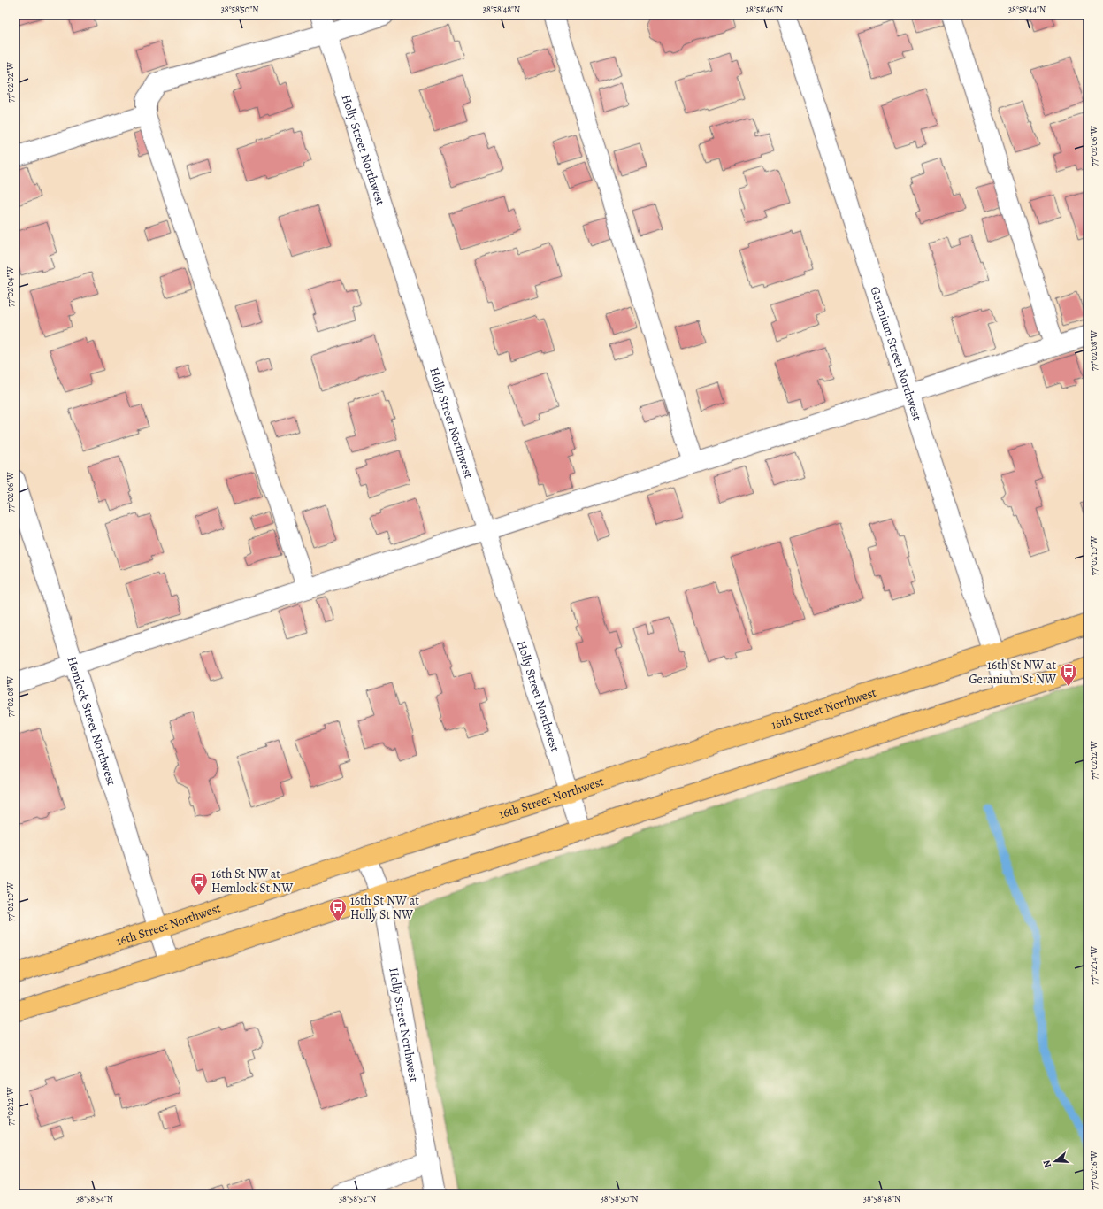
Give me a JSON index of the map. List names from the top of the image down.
{
  "streets": {
    "main road": ["16th Street Northwest"],
    "street": ["Holly Street Northwest", "Geranium Street Northwest", "Hemlock Street Northwest"]
  },
  "crossings": [
    ["Holly Street Northwest", "16th Street Northwest"],
    ["Geranium Street Northwest", "16th Street Northwest"],
    ["16th Street Northwest", "Hemlock Street Northwest"]
  ],
  "places": {
    "bus stop": ["16th St NW at Geranium St NW", "16th St NW at Hemlock St NW", "16th St NW at Holly St NW"]
  },
  "north": "left",
  "coordinates": [
    "38°58'50\"N",
    "38°58'48\"N",
    "38°58'46\"N",
    "38°58'44\"N",
    "77°02'02\"W",
    "77°02'06\"W",
    "77°02'04\"W",
    "77°02'08\"W",
    "77°02'10\"W",
    "77°02'12\"W",
    "77°02'14\"W",
    "77°02'16\"W",
    "38°58'54\"N",
    "38°58'52\"N"
  ]
}
